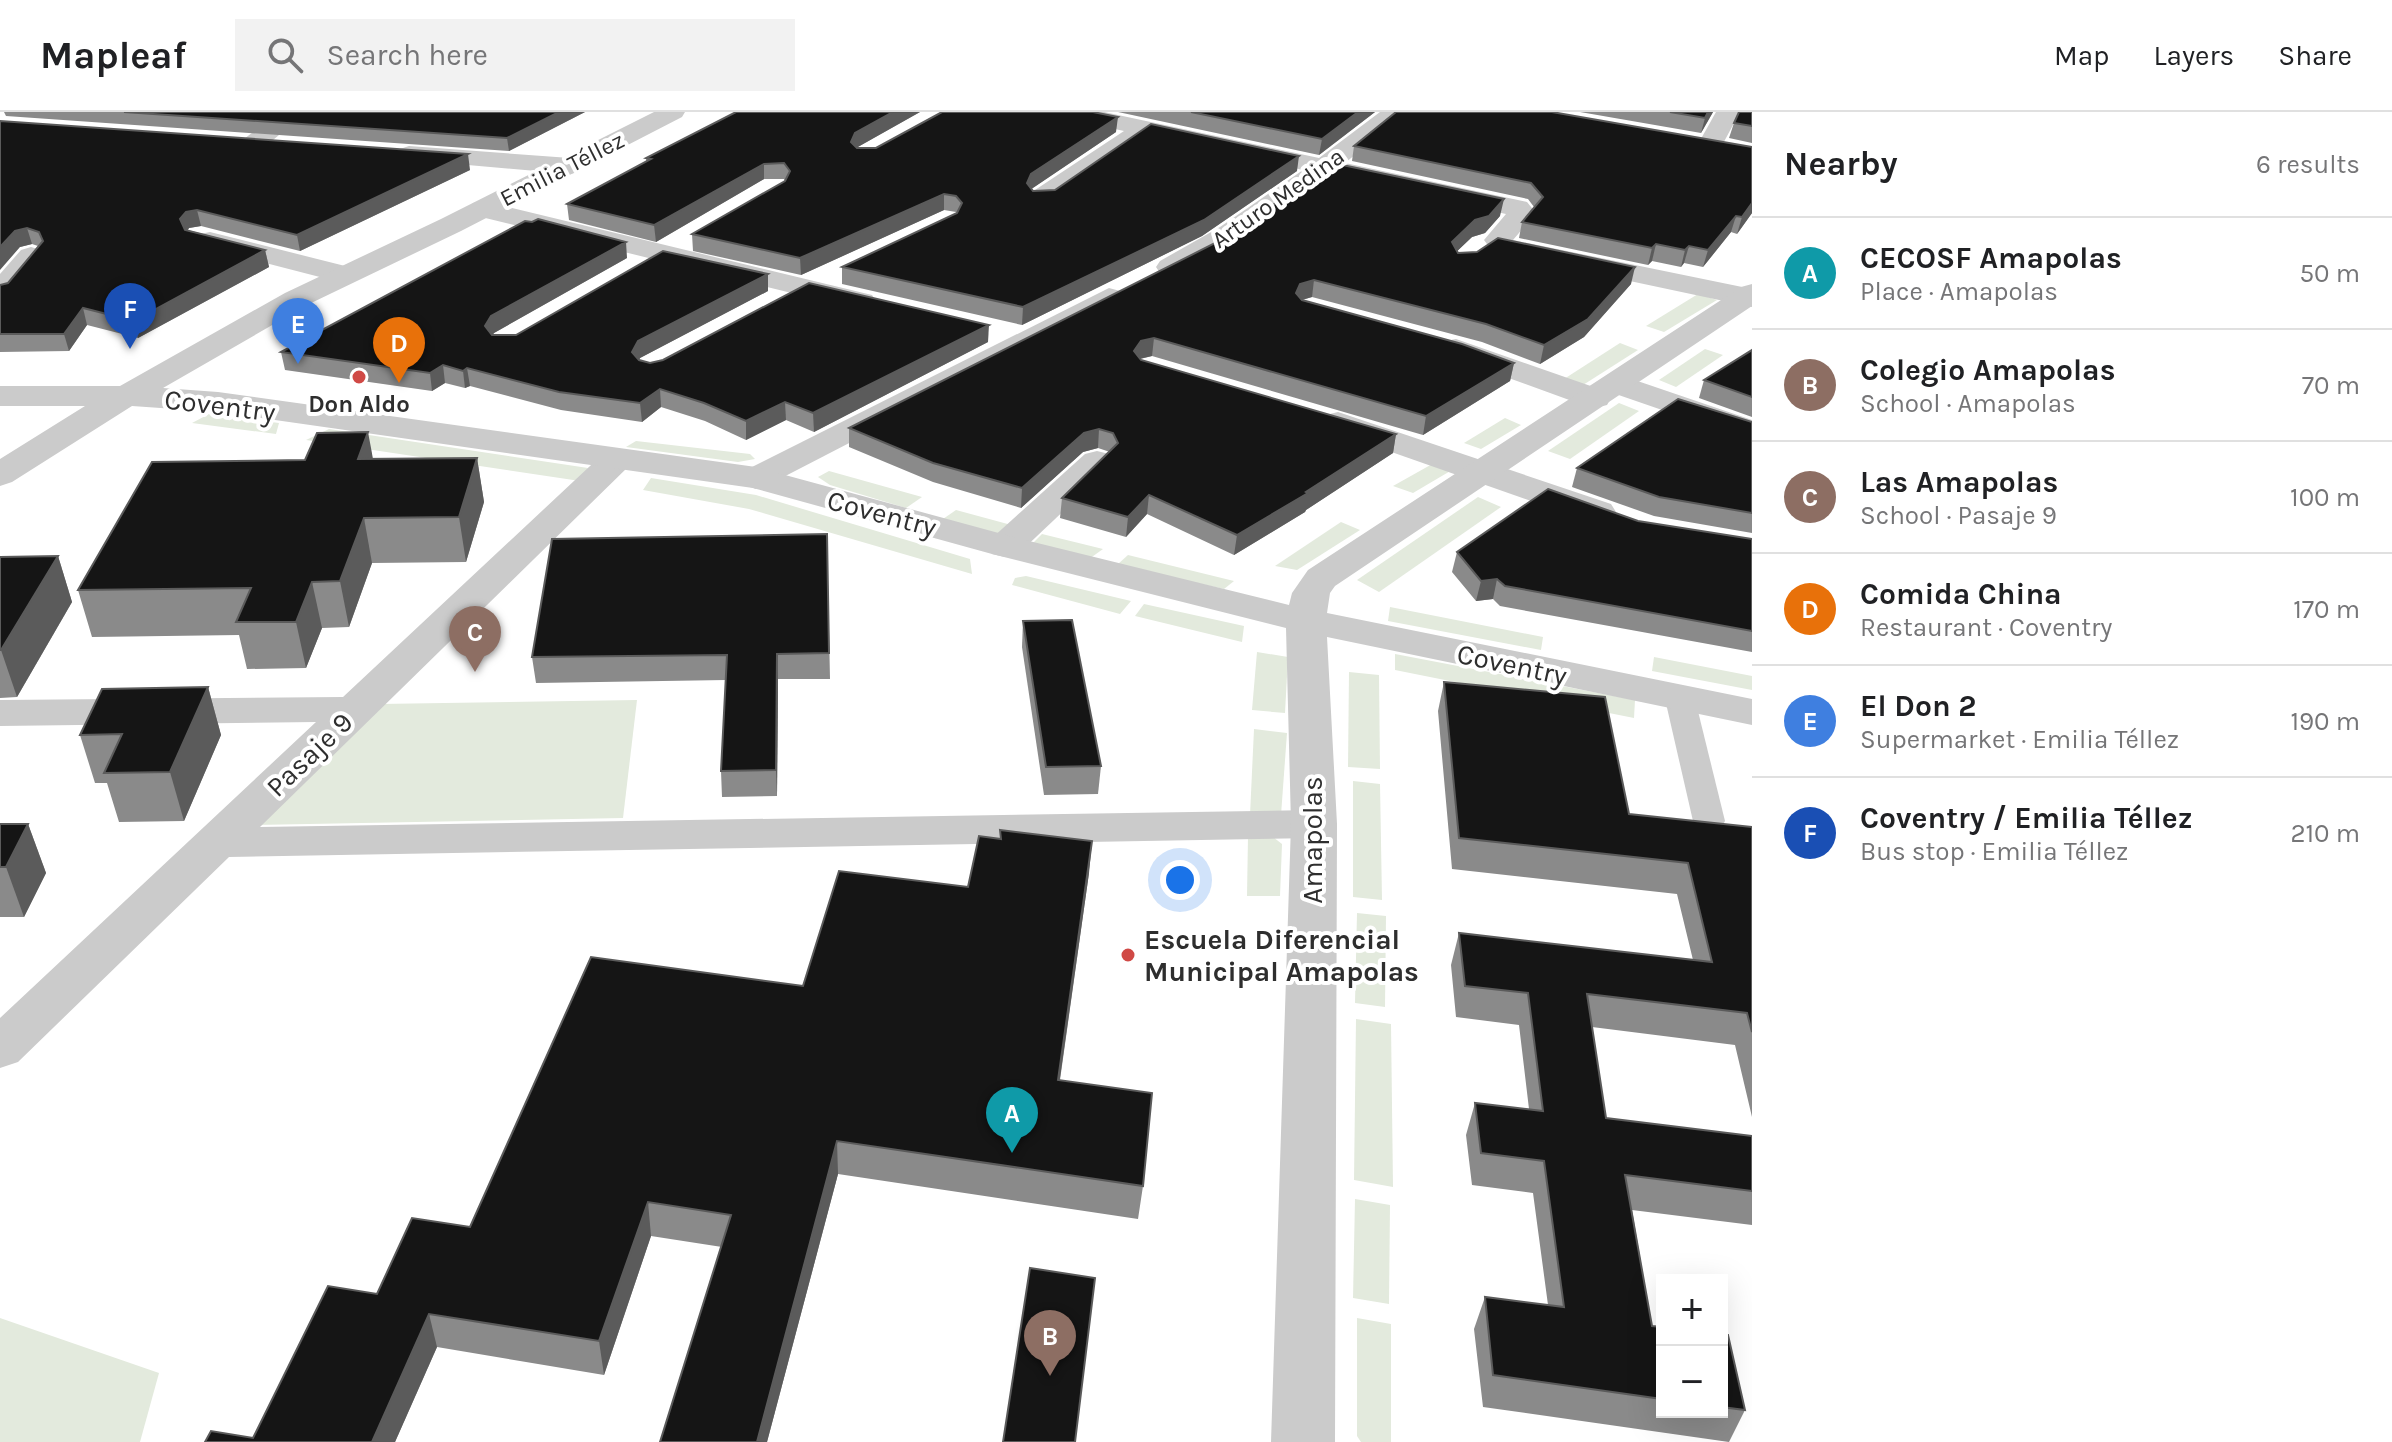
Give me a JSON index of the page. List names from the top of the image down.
{
  "streets": {
    "street": [
      "Emilia Téllez",
      "Arturo Medina",
      "Coventry",
      "Pasaje 9",
      "Amapolas"
    ]
  },
  "crossings": [
    ["Emilia Téllez", "Coventry"],
    ["Arturo Medina", "Coventry"],
    ["Coventry", "Pasaje 9"],
    ["Coventry", "Amapolas"]
  ],
  "places": ["Don Aldo", "Escuela Diferencial Municipal Amapolas"],
  "page": {
    "header": "Mapleaf",
    "search": "Search here",
    "nav": ["Map", "Layers", "Share"],
    "heading": ["Nearby", "6 results"],
    "list": [
      {
        "mark": "A",
        "name": "CECOSF Amapolas",
        "note": "Place · Amapolas",
        "value": "50 m"
      },
      {
        "mark": "B",
        "name": "Colegio Amapolas",
        "note": "School · Amapolas",
        "value": "70 m"
      },
      {
        "mark": "C",
        "name": "Las Amapolas",
        "note": "School · Pasaje 9",
        "value": "100 m"
      },
      {
        "mark": "D",
        "name": "Comida China",
        "note": "Restaurant · Coventry",
        "value": "170 m"
      },
      {
        "mark": "E",
        "name": "El Don 2",
        "note": "Supermarket · Emilia Téllez",
        "value": "190 m"
      },
      {
        "mark": "F",
        "name": "Coventry / Emilia Téllez",
        "note": "Bus stop · Emilia Téllez",
        "value": "210 m"
      }
    ],
    "pins": [
      "F",
      "E",
      "D",
      "C",
      "A",
      "B"
    ],
    "map_buttons": ["+", "−"]
  }
}
